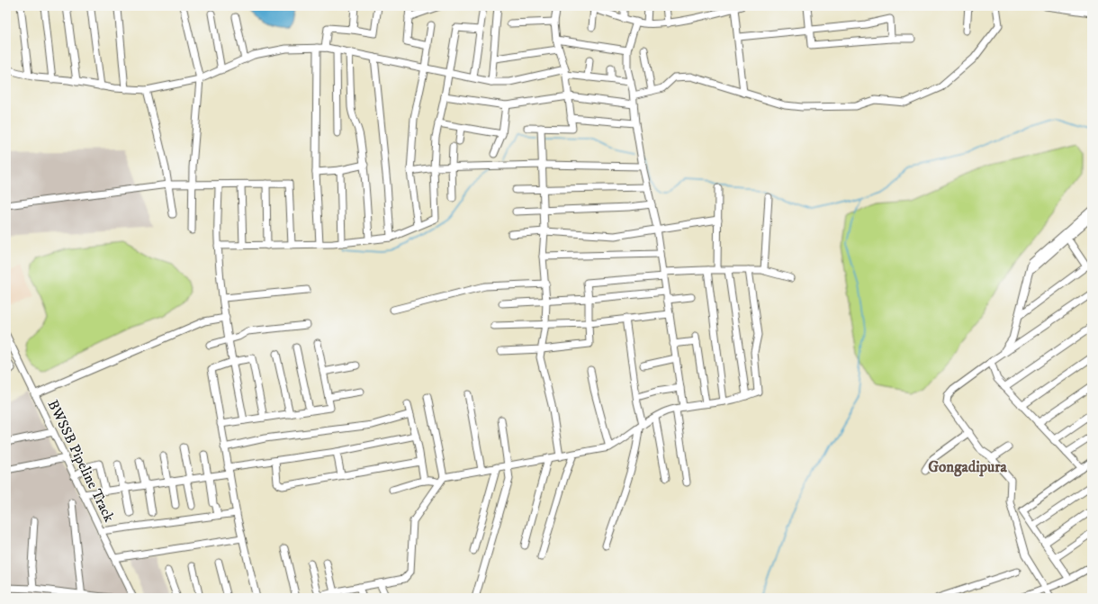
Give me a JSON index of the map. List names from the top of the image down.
{
  "streets": {
    "street": ["BWSSB Pipeline Track"]
  },
  "districts": ["Gongadipura"]
}
